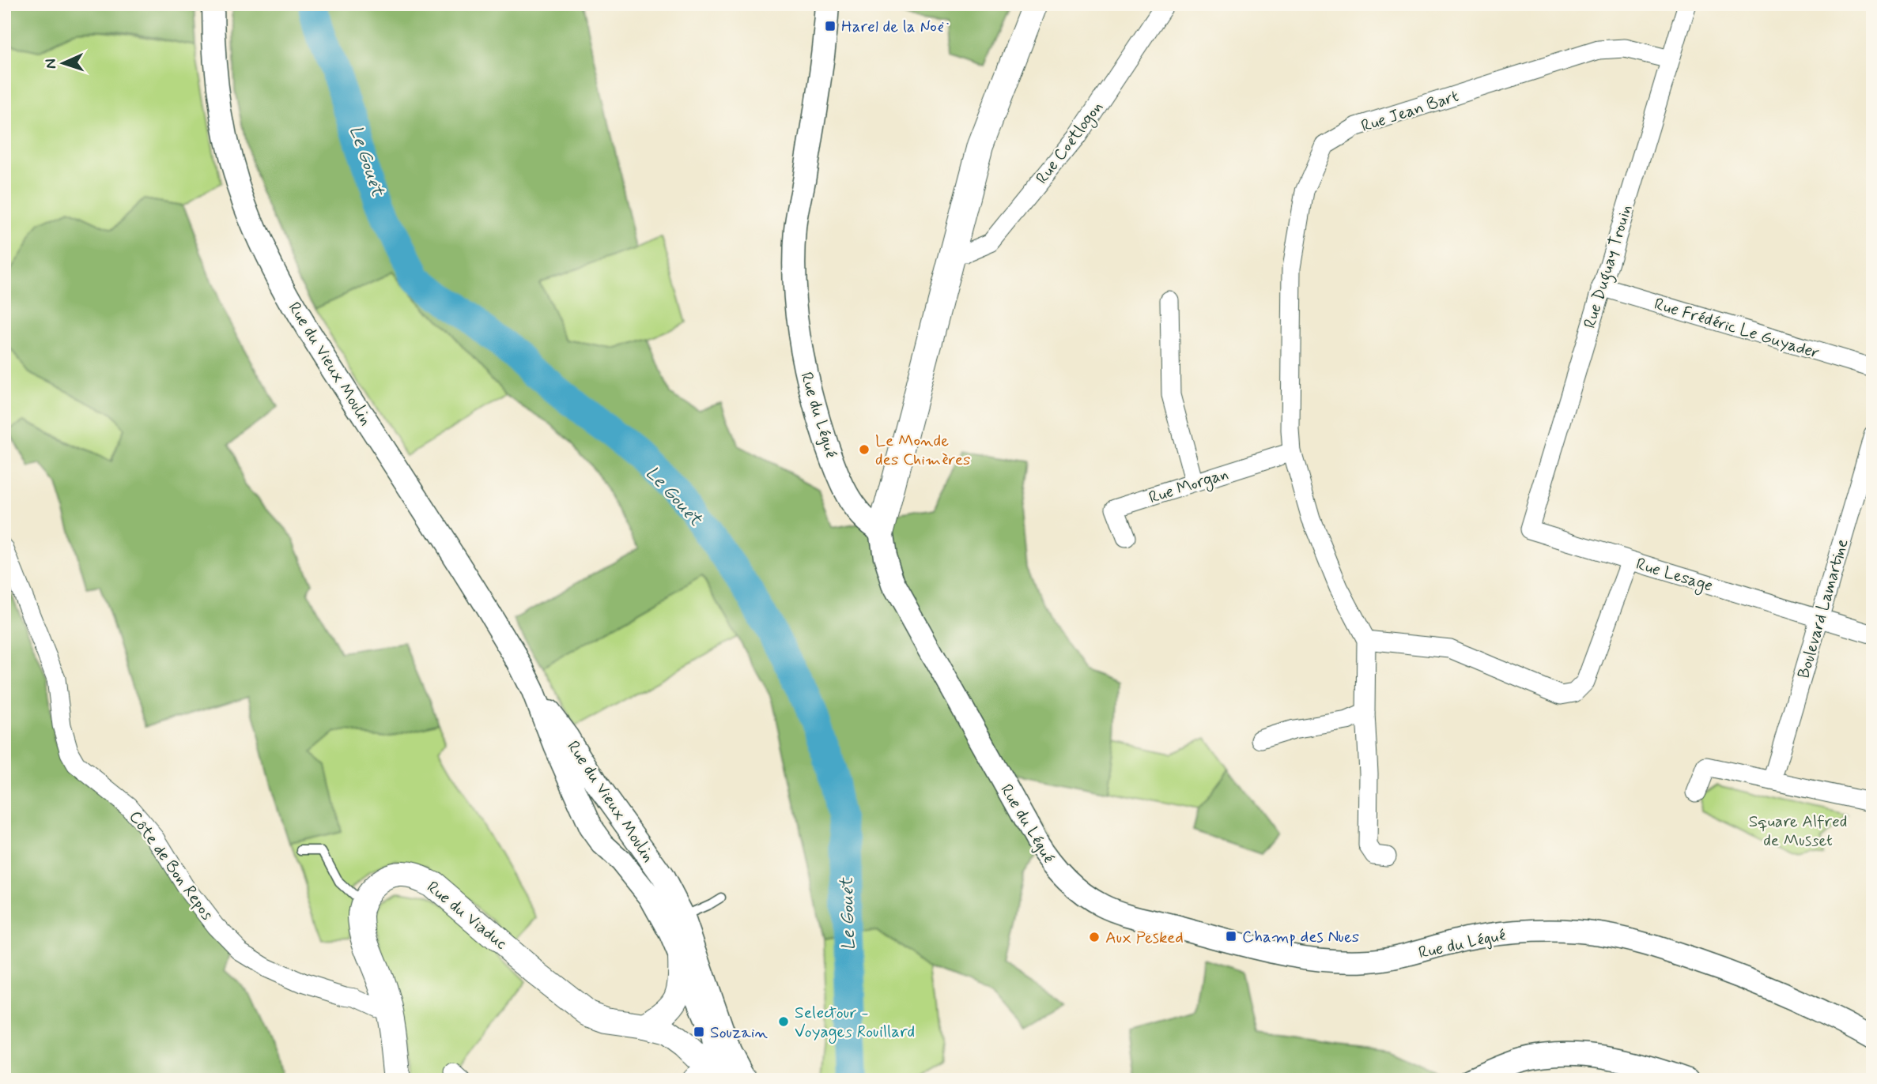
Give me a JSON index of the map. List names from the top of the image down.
{
  "streets": {
    "main road": ["Rue du Viaduc"],
    "street": [
      "Rue Jean Bart",
      "Rue Coëtlogon",
      "Rue Duguay Trouin",
      "Rue Frédéric Le Guyader",
      "Rue du Vieux Moulin",
      "Rue du Légué",
      "Rue Morgan",
      "Rue Lesage",
      "Boulevard Lamartine",
      "Côte de Bon Repos"
    ]
  },
  "crossings": [
    ["Rue Jean Bart", "Rue Duguay Trouin"],
    ["Rue Jean Bart", "Rue Morgan"],
    ["Rue Duguay Trouin", "Rue Frédéric Le Guyader"],
    ["Rue Duguay Trouin", "Rue Lesage"],
    ["Rue du Vieux Moulin", "Rue du Viaduc"],
    ["Rue Lesage", "Boulevard Lamartine"]
  ],
  "water": ["Le Gouët"],
  "parks": ["Square Alfred de Musset"],
  "places": {
    "transit": ["Harel de la Noë", "Champ des Nues", "Souzain"],
    "other": ["Le Monde des Chimères", "Aux Pesked", "Selectour - Voyages Rouillard"]
  },
  "north": "left"
}
